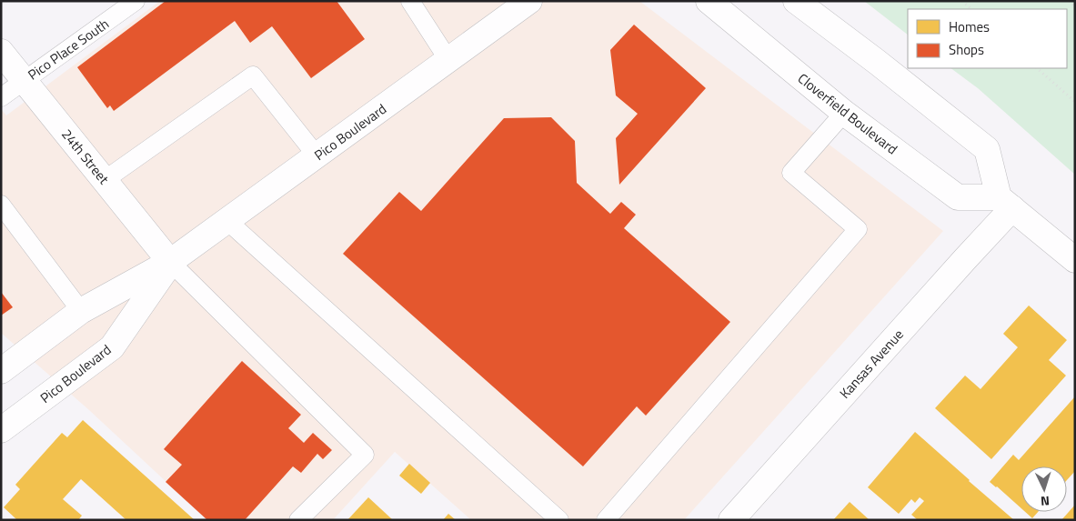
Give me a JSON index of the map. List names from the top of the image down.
{
  "streets": {
    "main road": [
      "Cloverfield Boulevard",
      "Pico Boulevard",
      "24th Street",
      "Kansas Avenue"
    ],
    "lane": ["Pico Place South"]
  },
  "crossings": [
    ["Pico Place South", "24th Street"],
    ["Cloverfield Boulevard", "Kansas Avenue"],
    ["Pico Boulevard", "24th Street"]
  ],
  "legend": ["Homes", "Shops"],
  "north": "bottom"
}
